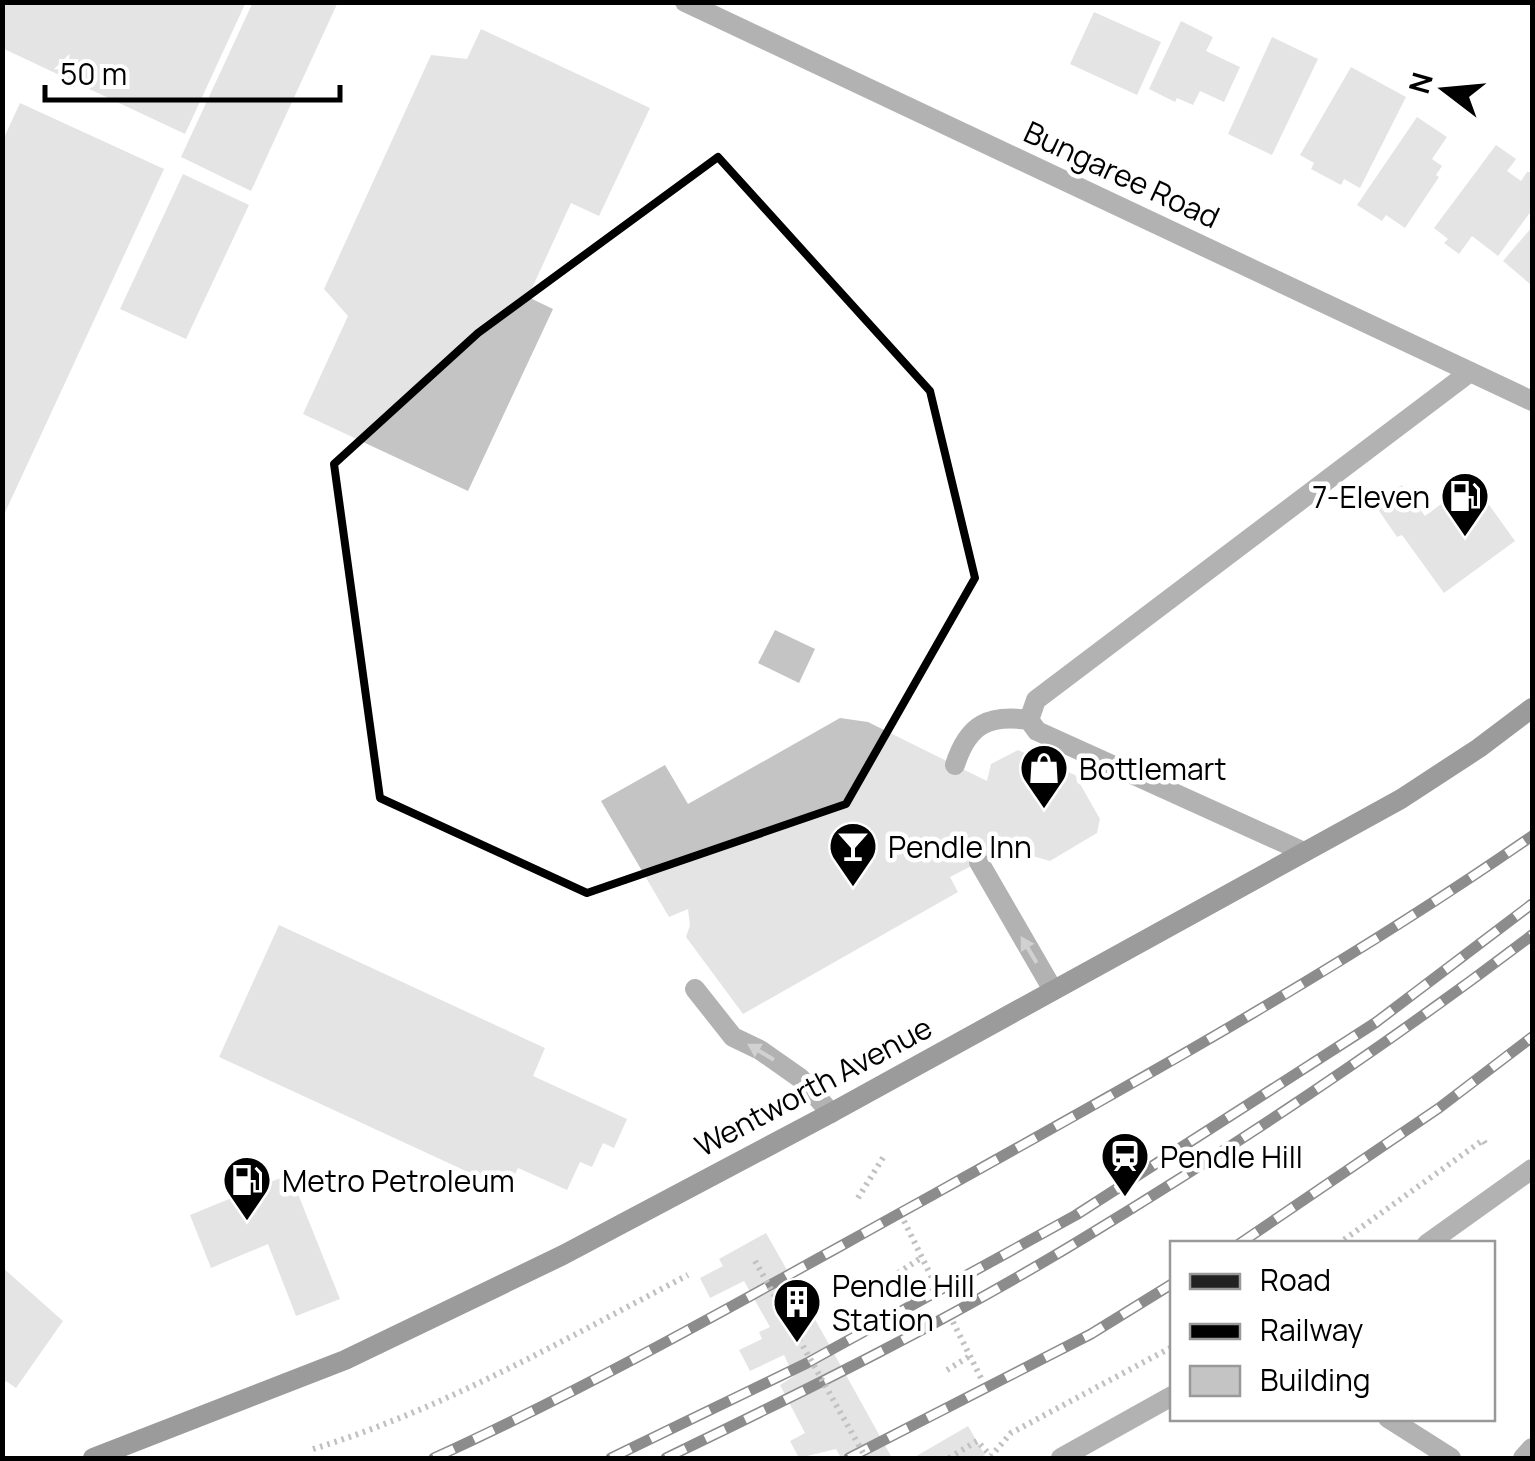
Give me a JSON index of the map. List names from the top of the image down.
{
  "streets": {
    "main road": ["Wentworth Avenue"],
    "street": ["Bungaree Road"]
  },
  "places": {
    "fuel station": ["7-Eleven", "Metro Petroleum"],
    "shop": ["Bottlemart"],
    "bar": ["Pendle Inn"],
    "station": ["Pendle Hill"],
    "building": ["Pendle Hill Station"]
  },
  "legend": ["Road", "Railway", "Building"],
  "scale_bar": "50 m",
  "north": "left"
}
